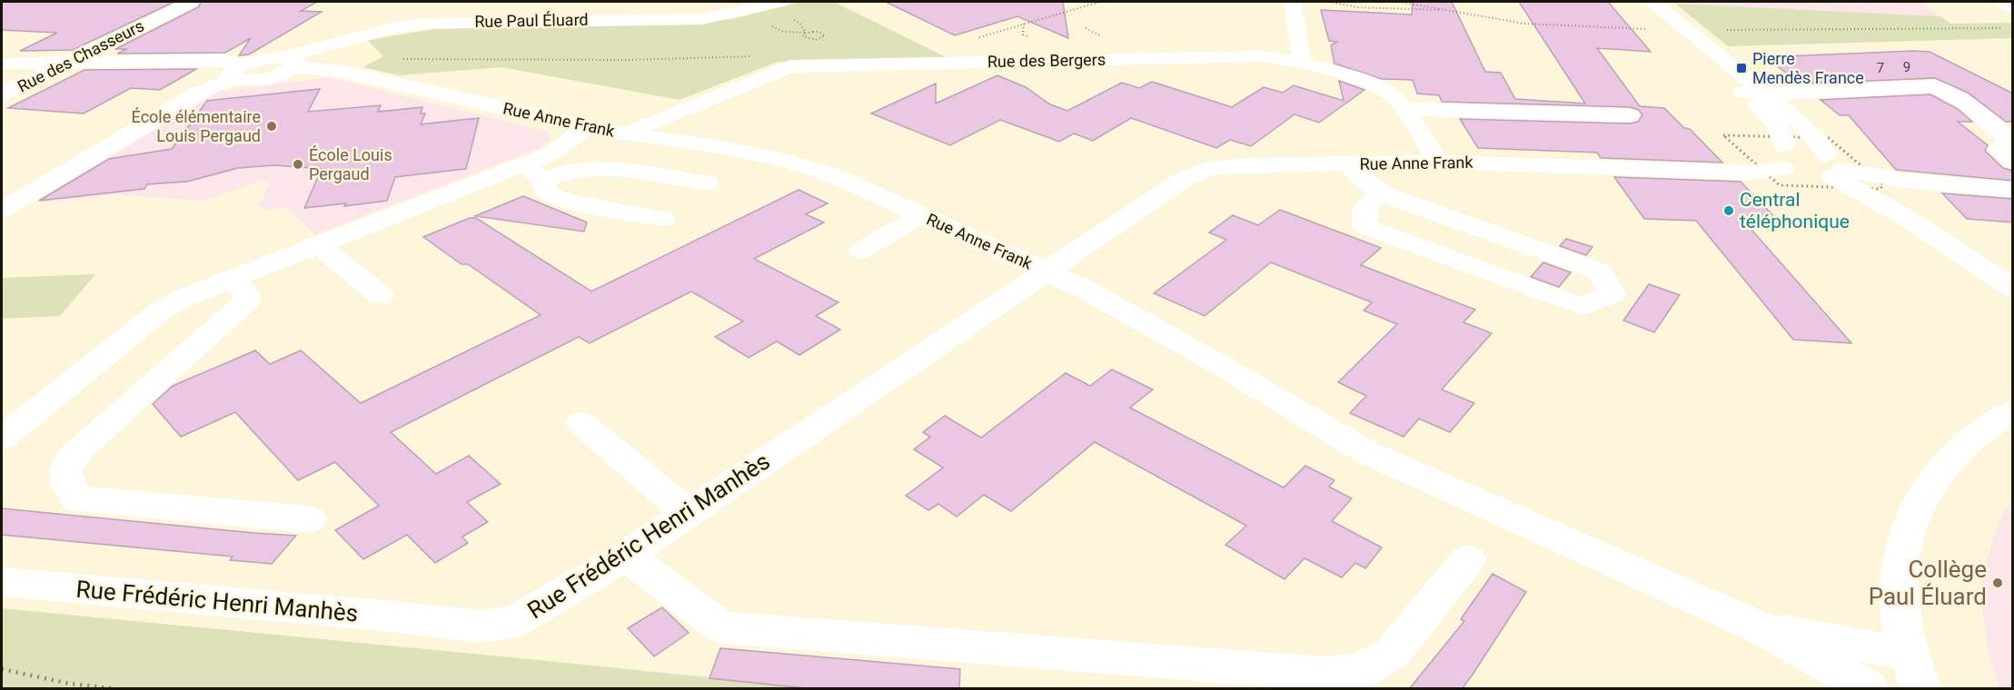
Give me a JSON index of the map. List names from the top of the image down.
{
  "streets": {
    "street": [
      "Rue Paul Éluard",
      "Rue des Chasseurs",
      "Rue des Bergers",
      "Rue Anne Frank",
      "Rue Frédéric Henri Manhès"
    ]
  },
  "crossings": [
    ["Rue Paul Éluard", "Rue Anne Frank"],
    ["Rue des Bergers", "Rue Anne Frank"],
    ["Rue Anne Frank", "Rue Frédéric Henri Manhès"]
  ],
  "places": {
    "transit": ["Pierre Mendès France"],
    "other": [
      "École élémentaire Louis Pergaud",
      "École Louis Pergaud",
      "Central téléphonique",
      "Collège Paul Éluard"
    ]
  },
  "house_numbers": ["9", "7"]
}
